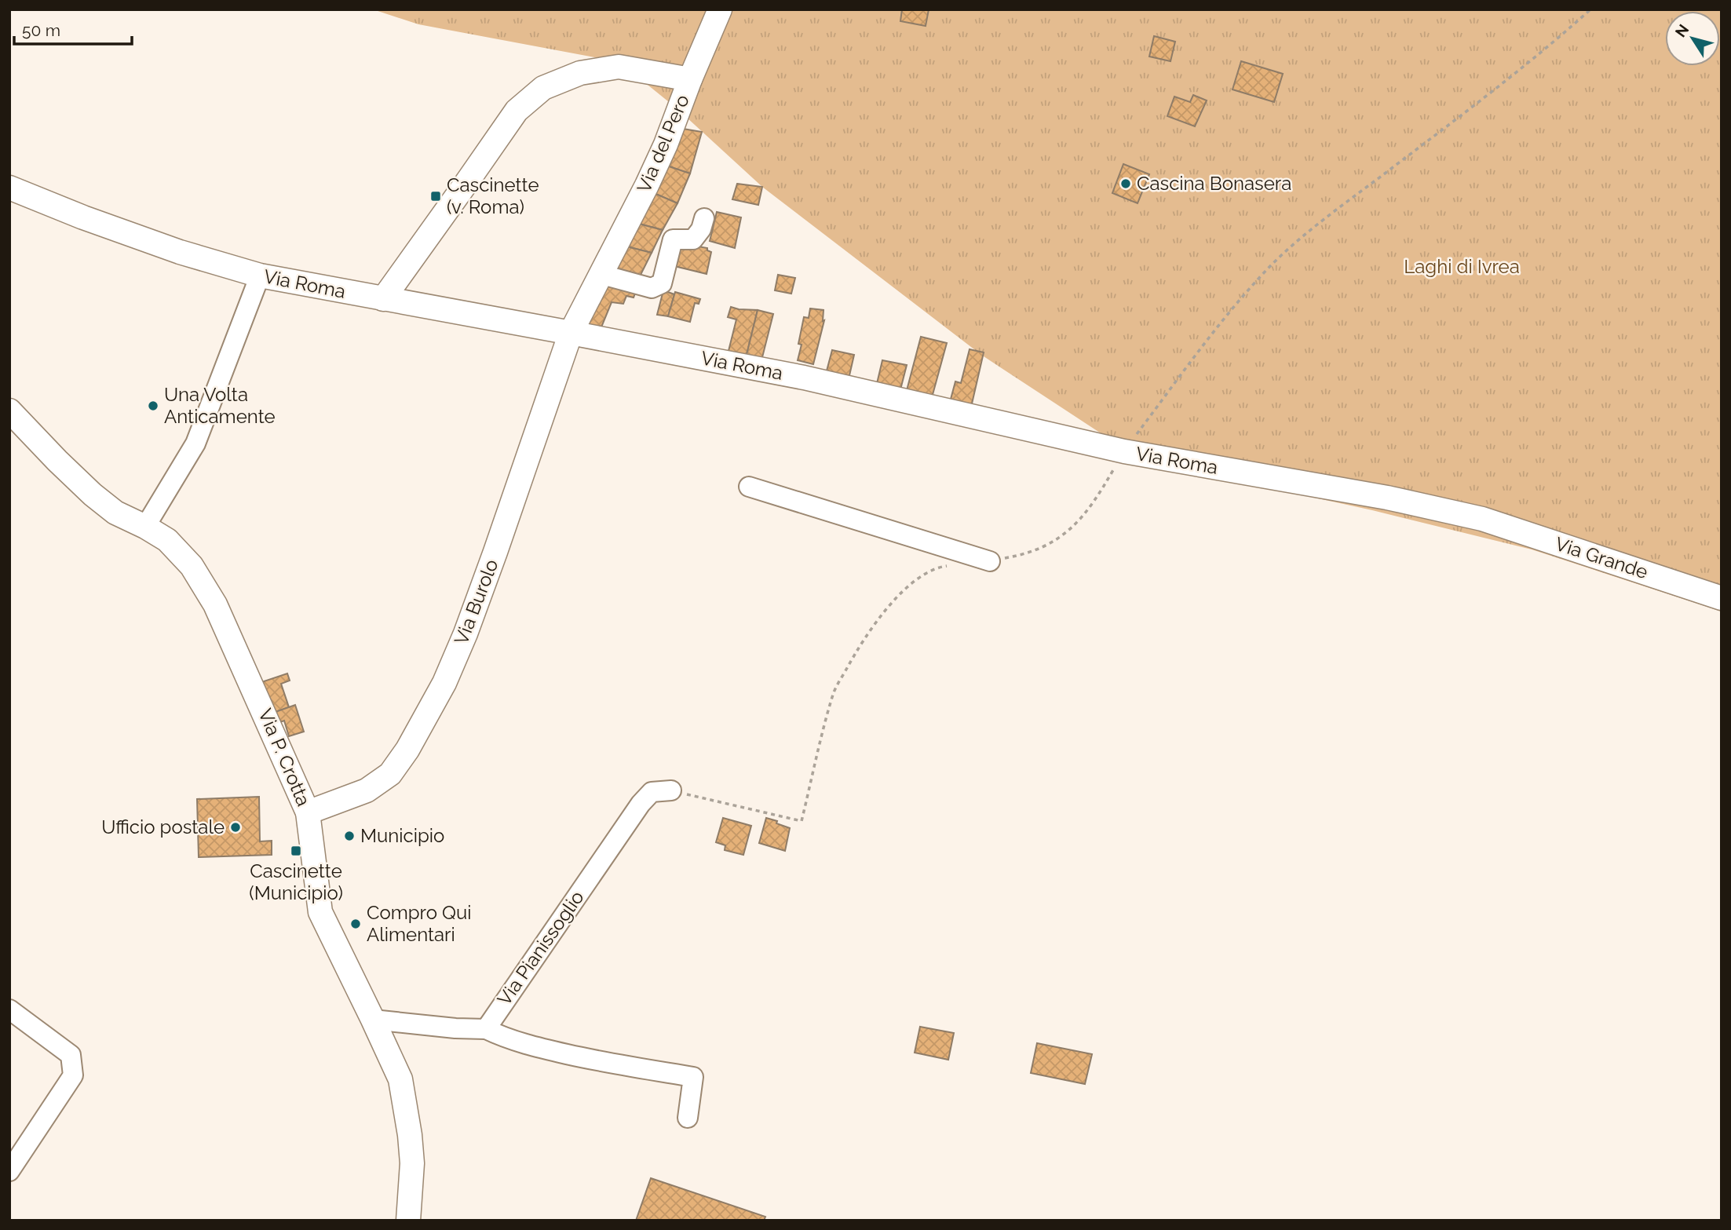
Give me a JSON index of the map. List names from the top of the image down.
{
  "streets": {
    "street": [
      "Via del Pero",
      "Via Roma",
      "Via Grande",
      "Via Burolo",
      "Via P. Crotta",
      "Via Pianissoglio"
    ]
  },
  "crossings": [
    ["Via del Pero", "Via Roma"],
    ["Via del Pero", "Via Burolo"],
    ["Via Roma", "Via Grande"],
    ["Via Roma", "Via Burolo"],
    ["Via Burolo", "Via P. Crotta"]
  ],
  "parks": ["Laghi di Ivrea"],
  "places": {
    "other": [
      "Cascina Bonasera",
      "Una Volta Anticamente",
      "Ufficio postale",
      "Municipio",
      "Compro Qui Alimentari"
    ],
    "transit": ["Cascinette (v. Roma)", "Cascinette (Municipio)"]
  },
  "scale_bar": "50 m",
  "north": "top left"
}
